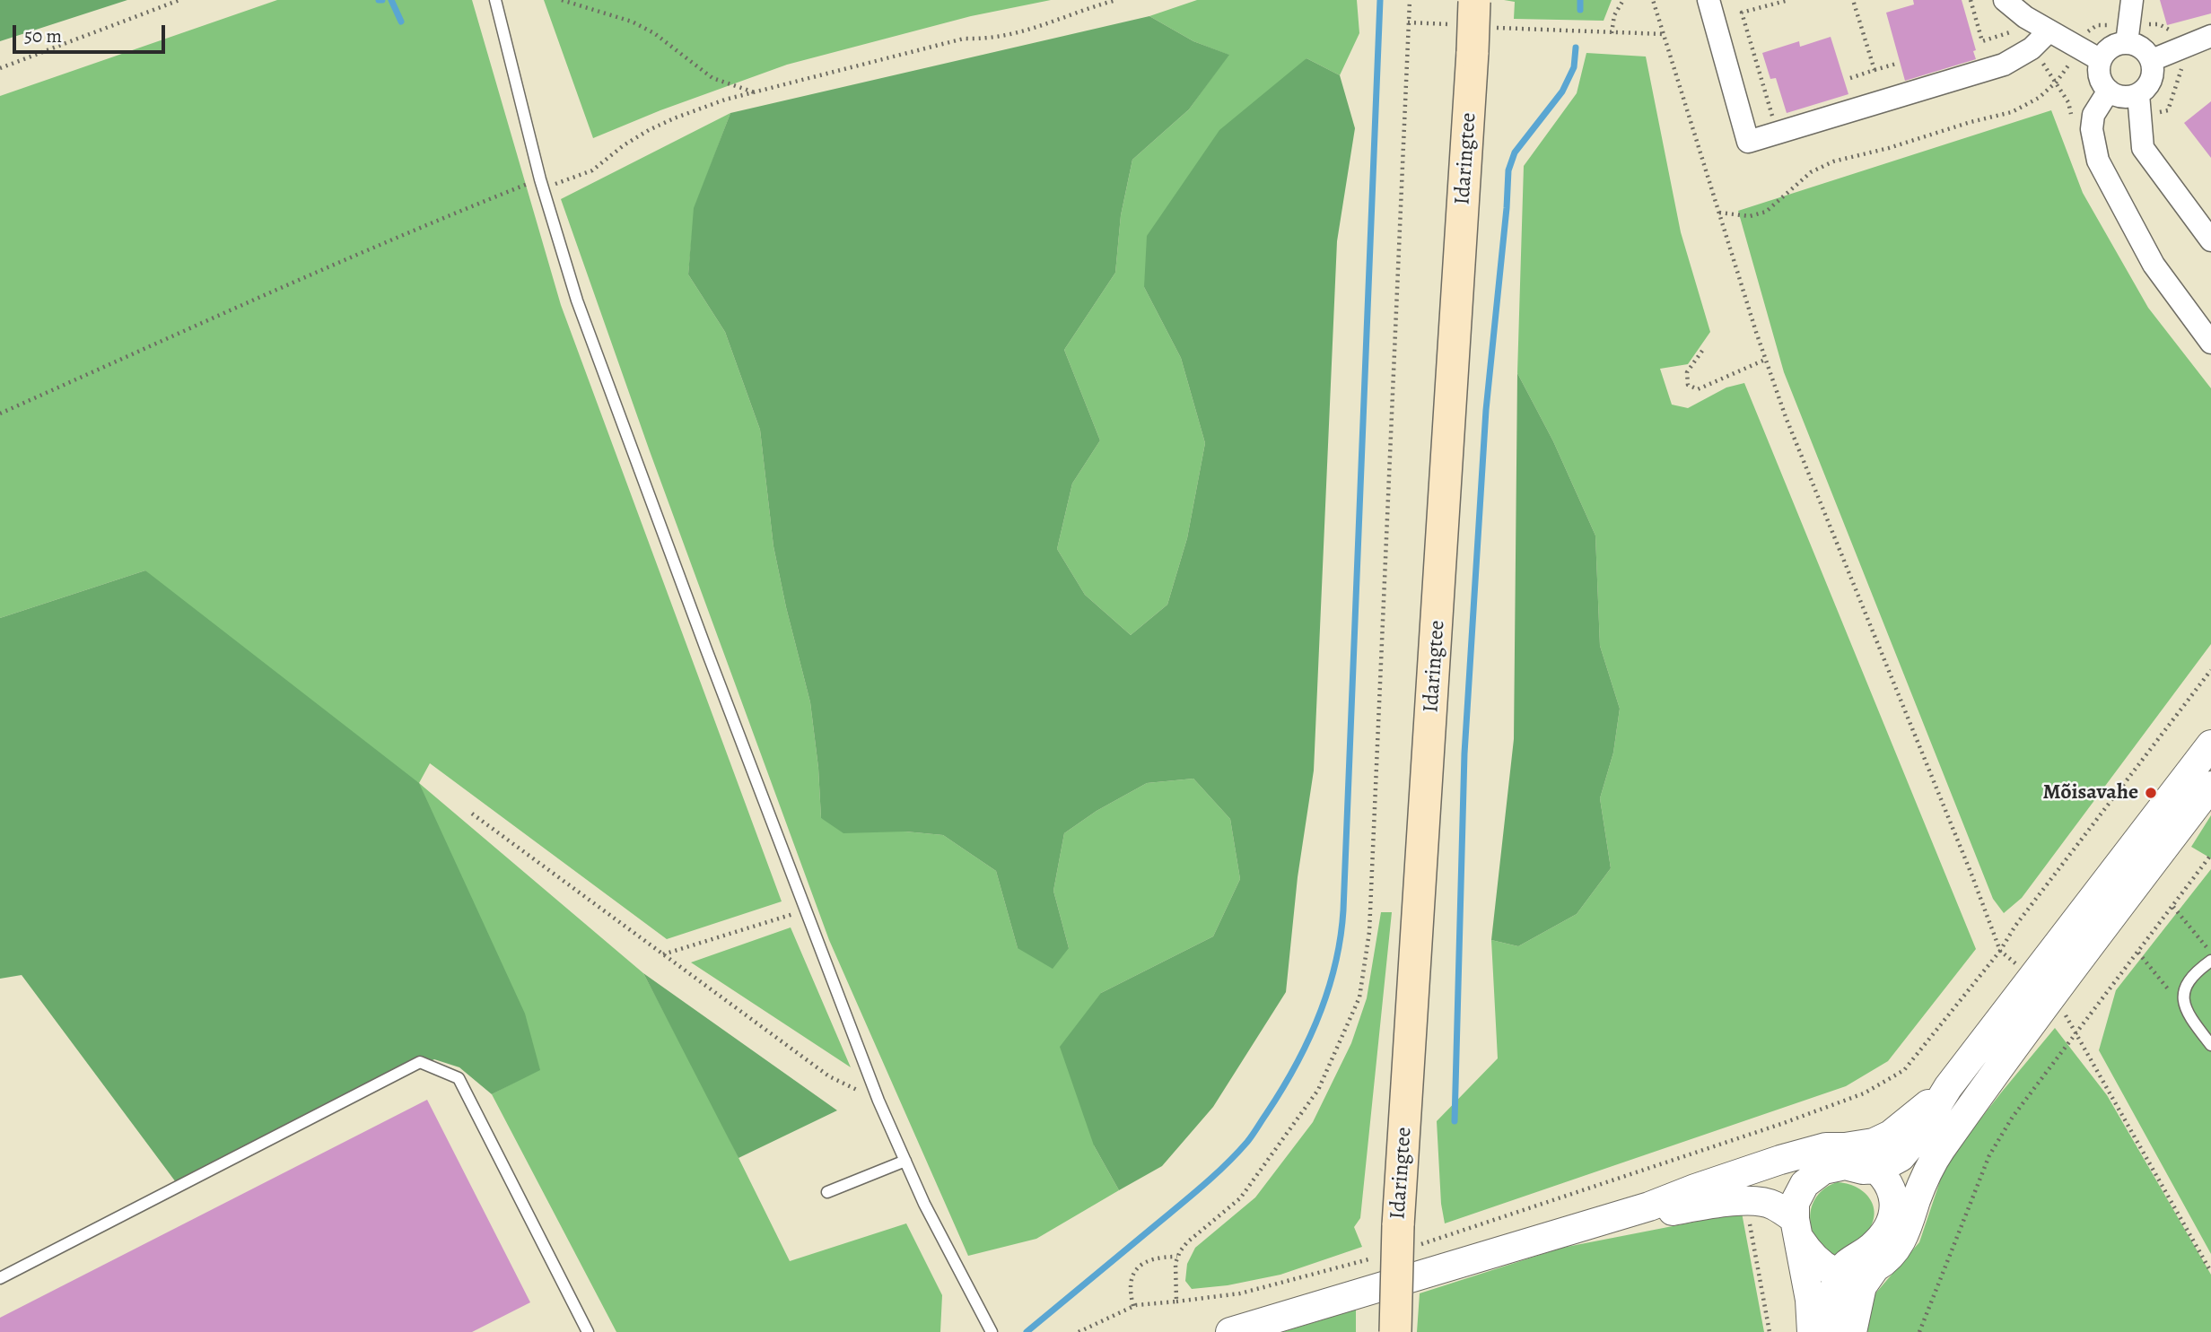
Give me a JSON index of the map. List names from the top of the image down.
{
  "streets": {
    "main road": ["Idaringtee"]
  },
  "places": ["Mõisavahe"],
  "scale_bar": "50 m"
}
